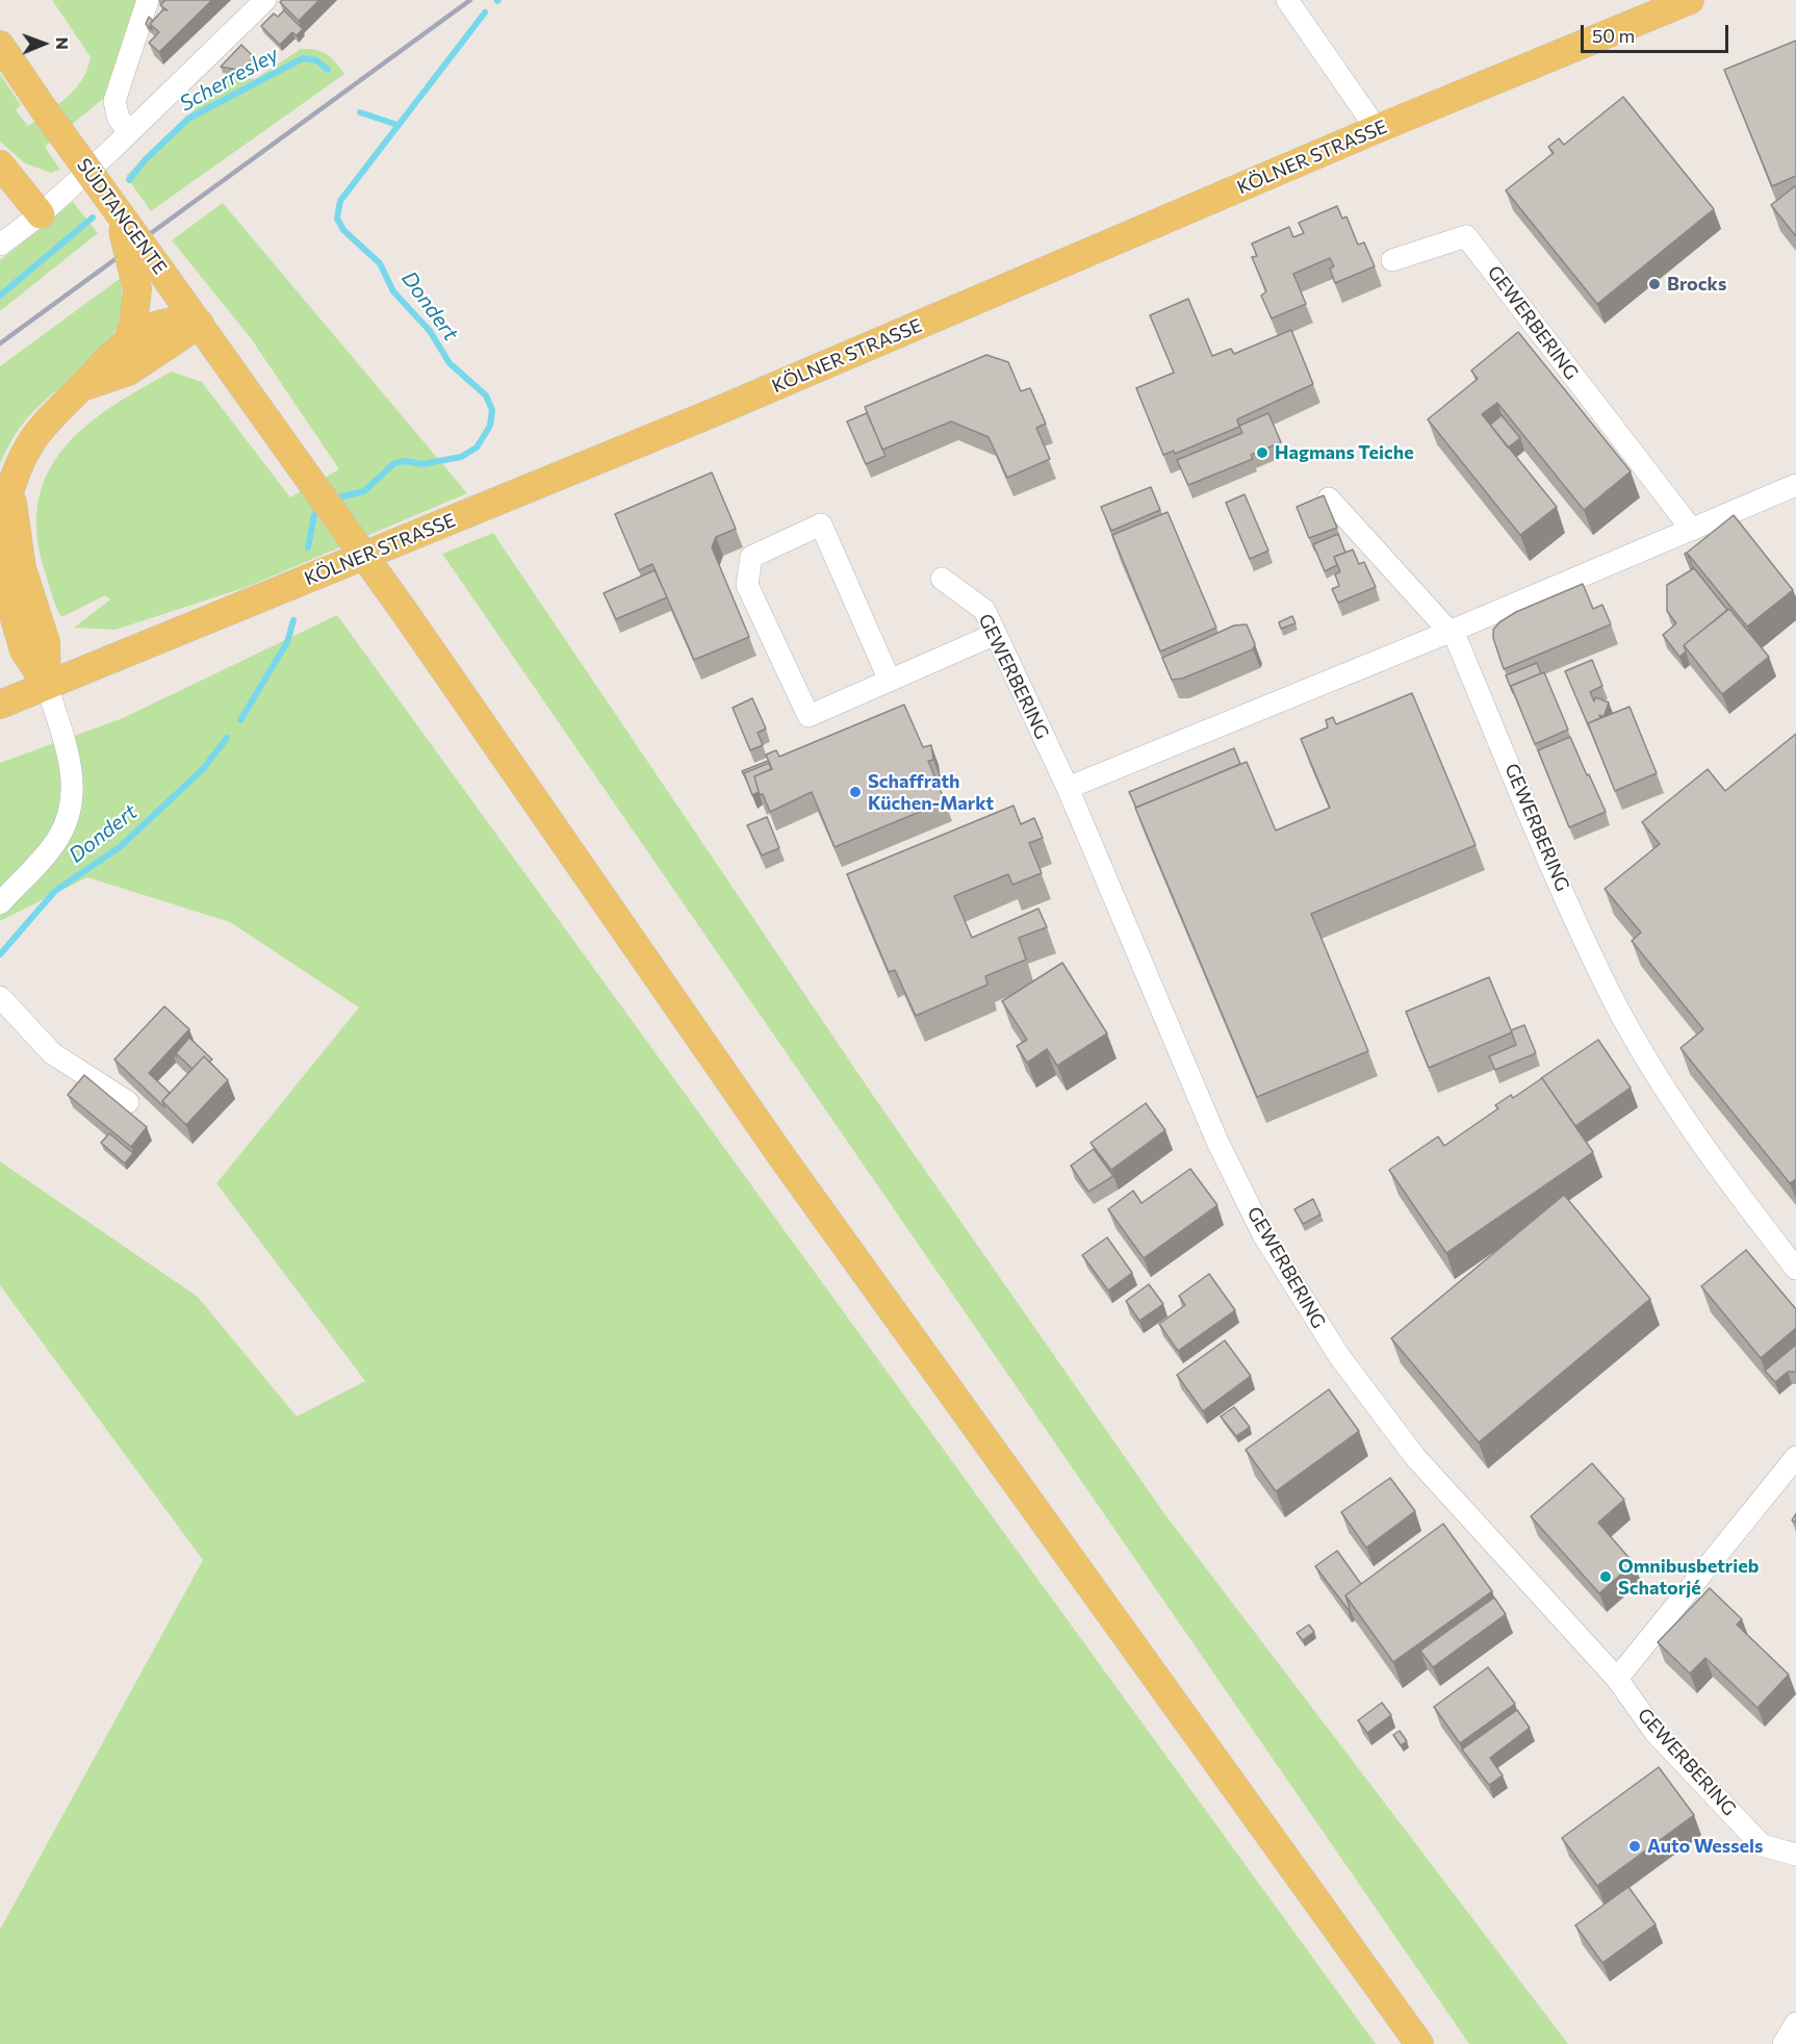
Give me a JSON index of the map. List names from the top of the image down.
{
  "streets": {
    "main road": ["KÖLNER STRASSE", "SÜDTANGENTE"],
    "street": ["GEWERBERING"]
  },
  "water": ["Scherresley", "Dondert"],
  "places": [
    "Brocks",
    "Hagmans Teiche",
    "Schaffrath Küchen-Markt",
    "Omnibusbetrieb Schatorjé",
    "Auto Wessels"
  ],
  "scale_bar": "50 m",
  "north": "right"
}
